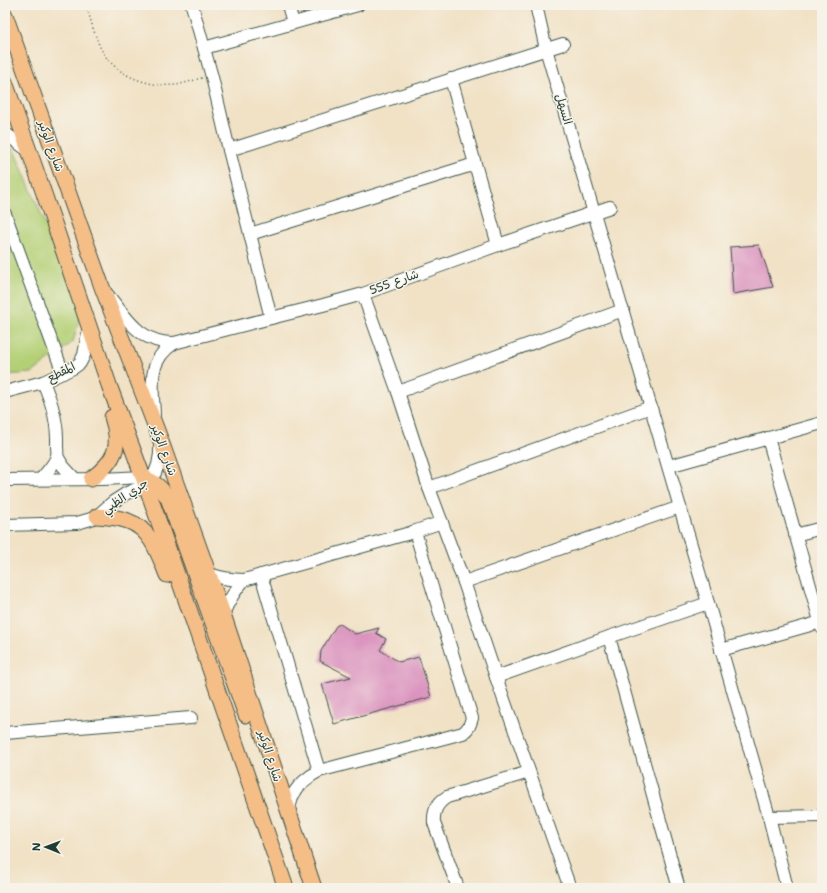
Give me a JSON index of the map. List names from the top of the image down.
{
  "streets": {
    "main road": ["شارع الوكير"],
    "street": [
      "السهل",
      "شارع 555",
      "المقطع",
      "جري الظبي"
    ]
  },
  "crossings": [
    ["السهل", "شارع 555"],
    ["شارع الوكير", "شارع 555"],
    ["شارع الوكير", "المقطع"],
    ["شارع الوكير", "جري الظبي"],
    ["شارع 555", "جري الظبي"]
  ],
  "north": "left"
}
